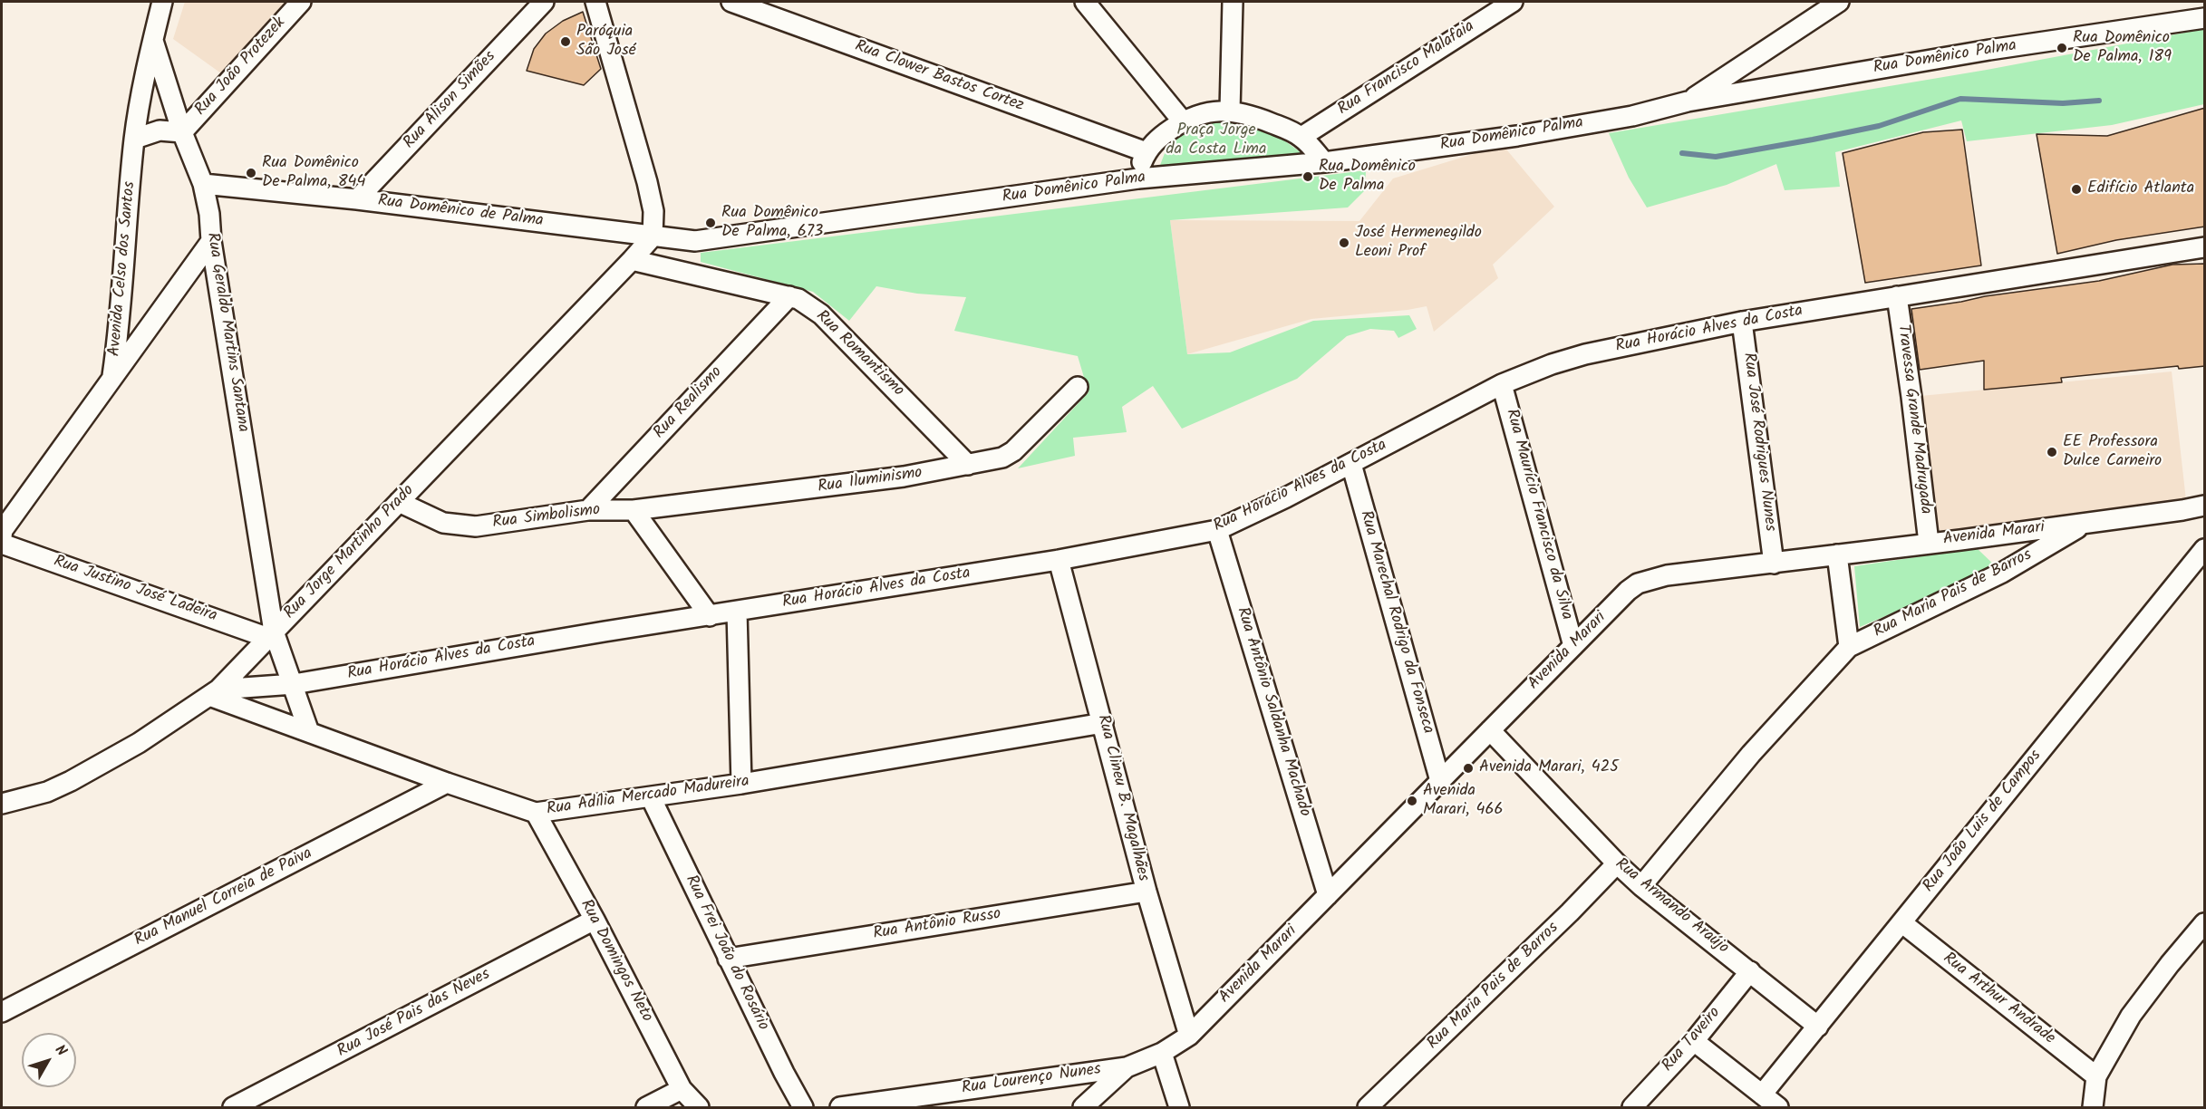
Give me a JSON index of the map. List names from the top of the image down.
{
  "streets": {
    "street": [
      "Rua Domênico Palma",
      "Rua João Protezek",
      "Rua Francisco Malafaia",
      "Rua Clower Bastos Cortez",
      "Rua Alison Simões",
      "Rua Domênico de Palma",
      "Avenida Celso dos Santos",
      "Rua Horácio Alves da Costa",
      "Rua Geraldo Martins Santana",
      "Rua Romantismo",
      "Rua Realismo",
      "Travessa Grande Madrugada",
      "Rua José Rodrigues Nunes",
      "Rua Iluminismo",
      "Rua Maurício Francisco da Silva",
      "Rua Simbolismo",
      "Avenida Marari",
      "Rua Jorge Martinho Prado",
      "Rua Justino José Ladeira",
      "Rua Maria Pais de Barros",
      "Rua Marechal Rodrigo da Fonseca",
      "Rua Antônio Saldanha Machado",
      "Rua Adília Mercado Madureira",
      "Rua Clineu B. Magalhães",
      "Rua João Luis de Campos",
      "Rua Manuel Correia de Paiva",
      "Rua Armando Araújo",
      "Rua Antônio Russo",
      "Rua Frei João do Rosário",
      "Rua Domingos Neto",
      "Rua Arthur Andrade",
      "Rua José Pais das Neves",
      "Rua Taveiro",
      "Rua Lourenço Nunes"
    ]
  },
  "crossings": [
    ["Rua Domênico Palma", "Rua Domênico de Palma"],
    ["Rua Domênico Palma", "Rua Jorge Martinho Prado"],
    ["Rua João Protezek", "Rua Geraldo Martins Santana"],
    ["Rua Alison Simões", "Rua Domênico de Palma"],
    ["Rua Domênico de Palma", "Rua Geraldo Martins Santana"],
    ["Rua Domênico de Palma", "Rua Jorge Martinho Prado"],
    ["Avenida Celso dos Santos", "Rua Geraldo Martins Santana"],
    ["Avenida Celso dos Santos", "Rua Justino José Ladeira"],
    ["Rua Horácio Alves da Costa", "Rua Geraldo Martins Santana"],
    ["Rua Horácio Alves da Costa", "Travessa Grande Madrugada"],
    ["Rua Horácio Alves da Costa", "Rua José Rodrigues Nunes"],
    ["Rua Horácio Alves da Costa", "Rua Maurício Francisco da Silva"],
    ["Rua Horácio Alves da Costa", "Rua Jorge Martinho Prado"],
    ["Rua Horácio Alves da Costa", "Rua Marechal Rodrigo da Fonseca"],
    ["Rua Horácio Alves da Costa", "Rua Antônio Saldanha Machado"],
    ["Rua Horácio Alves da Costa", "Rua Adília Mercado Madureira"],
    ["Rua Horácio Alves da Costa", "Rua Clineu B. Magalhães"],
    ["Rua Geraldo Martins Santana", "Rua Jorge Martinho Prado"],
    ["Rua Geraldo Martins Santana", "Rua Justino José Ladeira"],
    ["Rua Geraldo Martins Santana", "Rua Adília Mercado Madureira"],
    ["Rua Romantismo", "Rua Realismo"],
    ["Rua Romantismo", "Rua Iluminismo"],
    ["Rua Romantismo", "Rua Jorge Martinho Prado"],
    ["Rua Realismo", "Rua Simbolismo"],
    ["Travessa Grande Madrugada", "Avenida Marari"],
    ["Rua José Rodrigues Nunes", "Avenida Marari"],
    ["Rua Iluminismo", "Rua Simbolismo"],
    ["Rua Maurício Francisco da Silva", "Avenida Marari"],
    ["Rua Simbolismo", "Rua Jorge Martinho Prado"],
    ["Avenida Marari", "Rua Maria Pais de Barros"],
    ["Avenida Marari", "Rua Marechal Rodrigo da Fonseca"],
    ["Avenida Marari", "Rua Antônio Saldanha Machado"],
    ["Avenida Marari", "Rua Clineu B. Magalhães"],
    ["Avenida Marari", "Rua Armando Araújo"],
    ["Avenida Marari", "Rua Lourenço Nunes"],
    ["Rua Jorge Martinho Prado", "Rua Justino José Ladeira"],
    ["Rua Jorge Martinho Prado", "Rua Adília Mercado Madureira"],
    ["Rua Maria Pais de Barros", "Rua Armando Araújo"],
    ["Rua Adília Mercado Madureira", "Rua Clineu B. Magalhães"],
    ["Rua Adília Mercado Madureira", "Rua Manuel Correia de Paiva"],
    ["Rua Adília Mercado Madureira", "Rua Frei João do Rosário"],
    ["Rua Adília Mercado Madureira", "Rua Domingos Neto"],
    ["Rua Clineu B. Magalhães", "Rua Antônio Russo"],
    ["Rua João Luis de Campos", "Rua Armando Araújo"],
    ["Rua João Luis de Campos", "Rua Arthur Andrade"],
    ["Rua Armando Araújo", "Rua Taveiro"],
    ["Rua Antônio Russo", "Rua Frei João do Rosário"],
    ["Rua Domingos Neto", "Rua José Pais das Neves"]
  ],
  "parks": ["Praça Jorge da Costa Lima"],
  "places": [
    "Paróquia São José",
    "Rua Domênico De Palma, 189",
    "Rua Domênico De Palma, 844",
    "Rua Domênico De Palma",
    "Edifício Atlanta",
    "Rua Domênico De Palma, 673",
    "José Hermenegildo Leoni Prof",
    "EE Professora Dulce Carneiro",
    "Avenida Marari, 425",
    "Avenida Marari, 466"
  ],
  "north": "top right"
}
